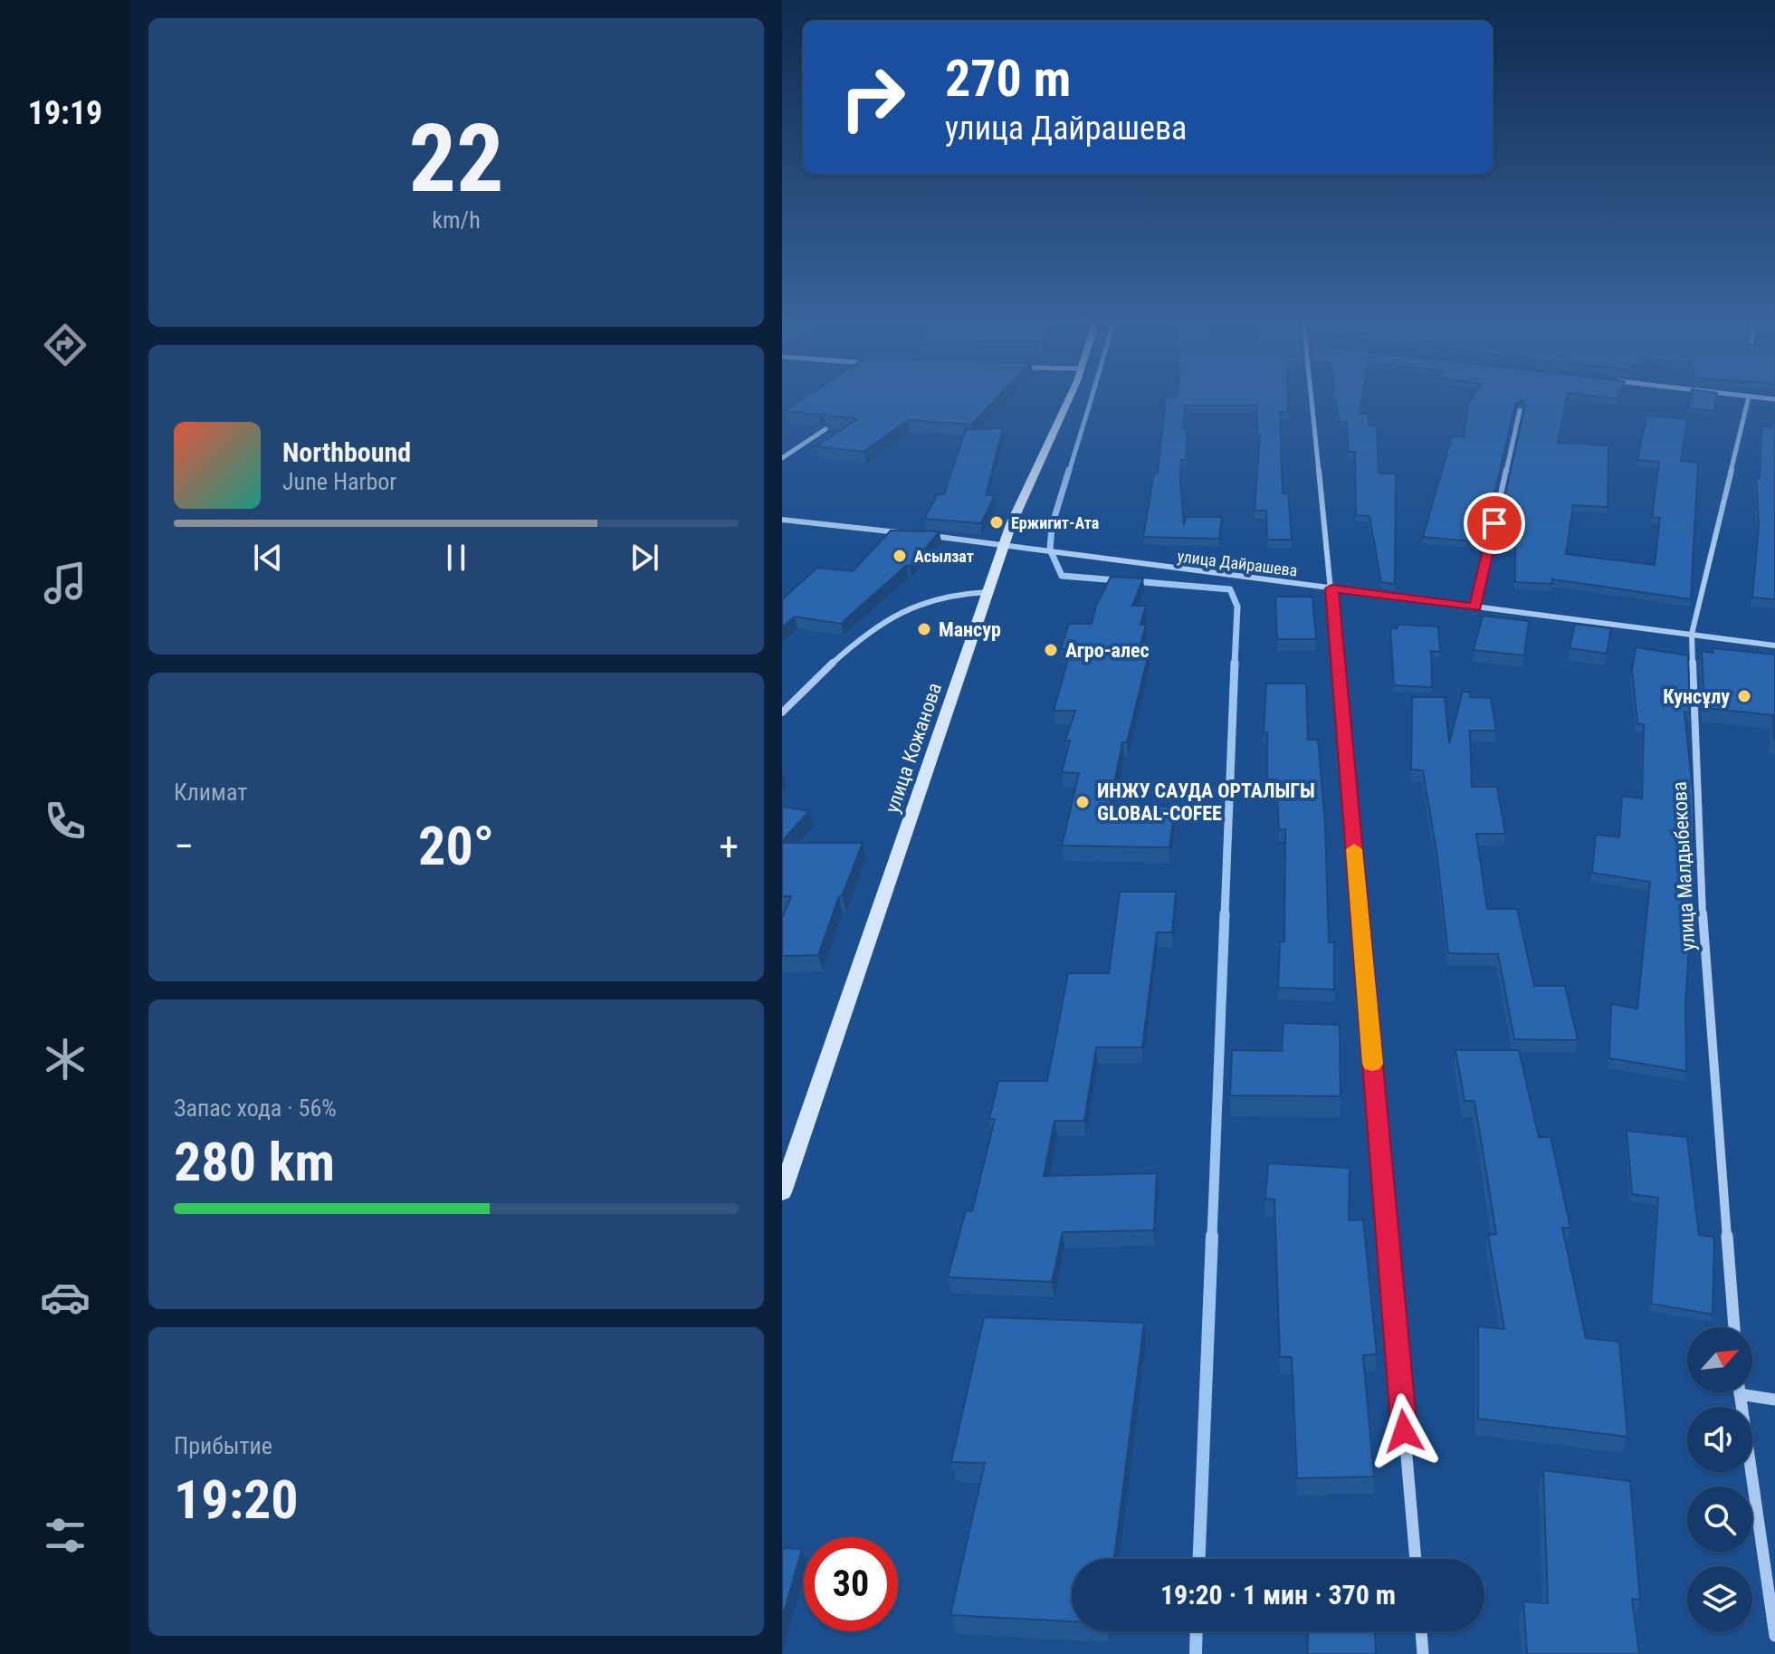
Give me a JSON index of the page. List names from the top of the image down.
{
  "streets": {
    "main road": ["улица Кожанова"],
    "street": ["улица Дайрашева", "улица Малдыбекова"]
  },
  "crossings": [
    ["улица Дайрашева", "улица Кожанова"],
    ["улица Дайрашева", "улица Малдыбекова"]
  ],
  "places": [
    "Ержигит-Ата",
    "Асылзат",
    "Мансур",
    "Агро-алес",
    "Кунсұлу",
    "ИНЖУ САУДА ОРТАЛЫГЫ GLOBAL-COFEE"
  ],
  "north": "top right",
  "page": {
    "tabs": "19:19",
    "tile": [
      ["22", "km/h"],
      "Климат",
      ["Запас хода · 56%", "280 km"],
      ["Прибытие", "19:20"]
    ],
    "turn": ["270 m", "улица Дайрашева"],
    "song": ["Northbound", "June Harbor"],
    "heat": ["−", "20°", "+"],
    "limit": "30",
    "trip": "19:20 · 1 мин · 370 m"
  }
}
